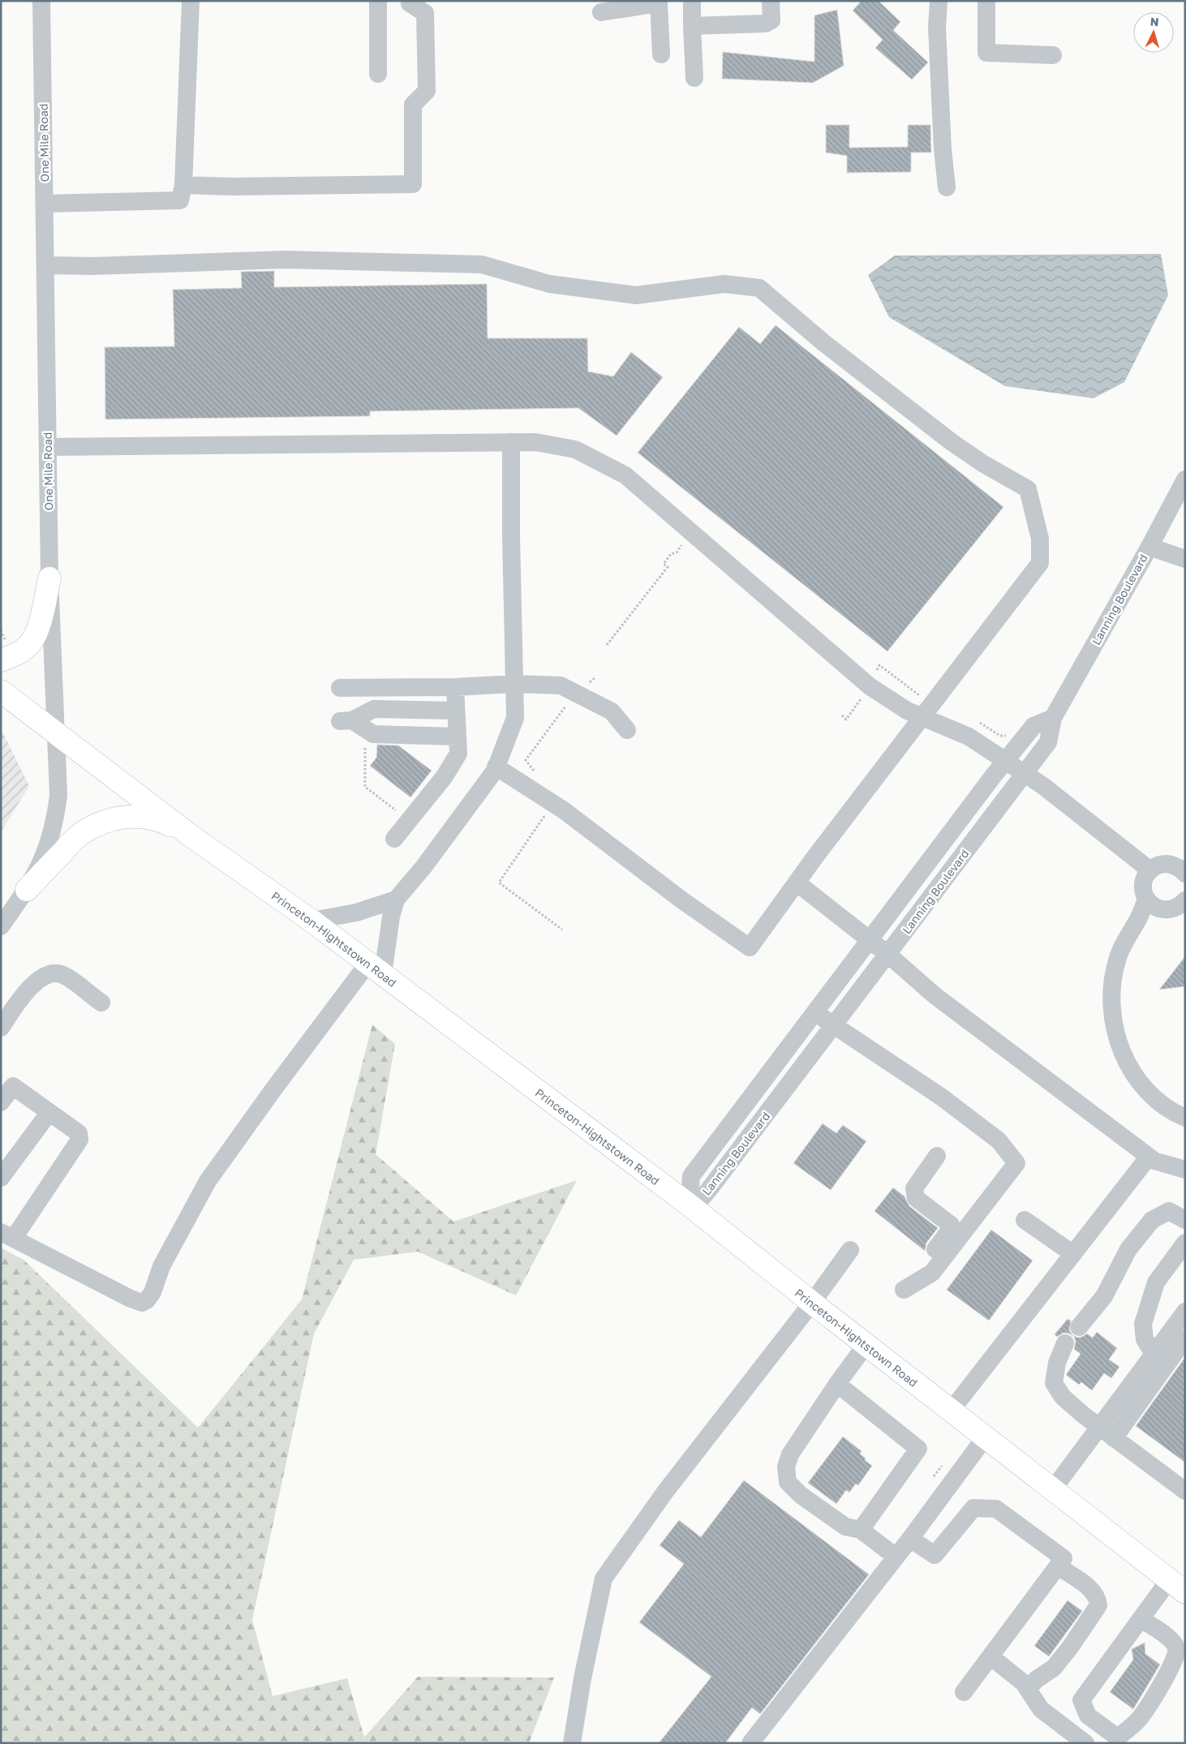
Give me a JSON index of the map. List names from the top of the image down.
{
  "streets": {
    "main road": ["Princeton-Hightstown Road"],
    "street": ["One Mile Road", "Lanning Boulevard"]
  },
  "crossings": [
    ["One Mile Road", "Princeton-Hightstown Road"],
    ["Lanning Boulevard", "Princeton-Hightstown Road"]
  ],
  "north": "top"
}
